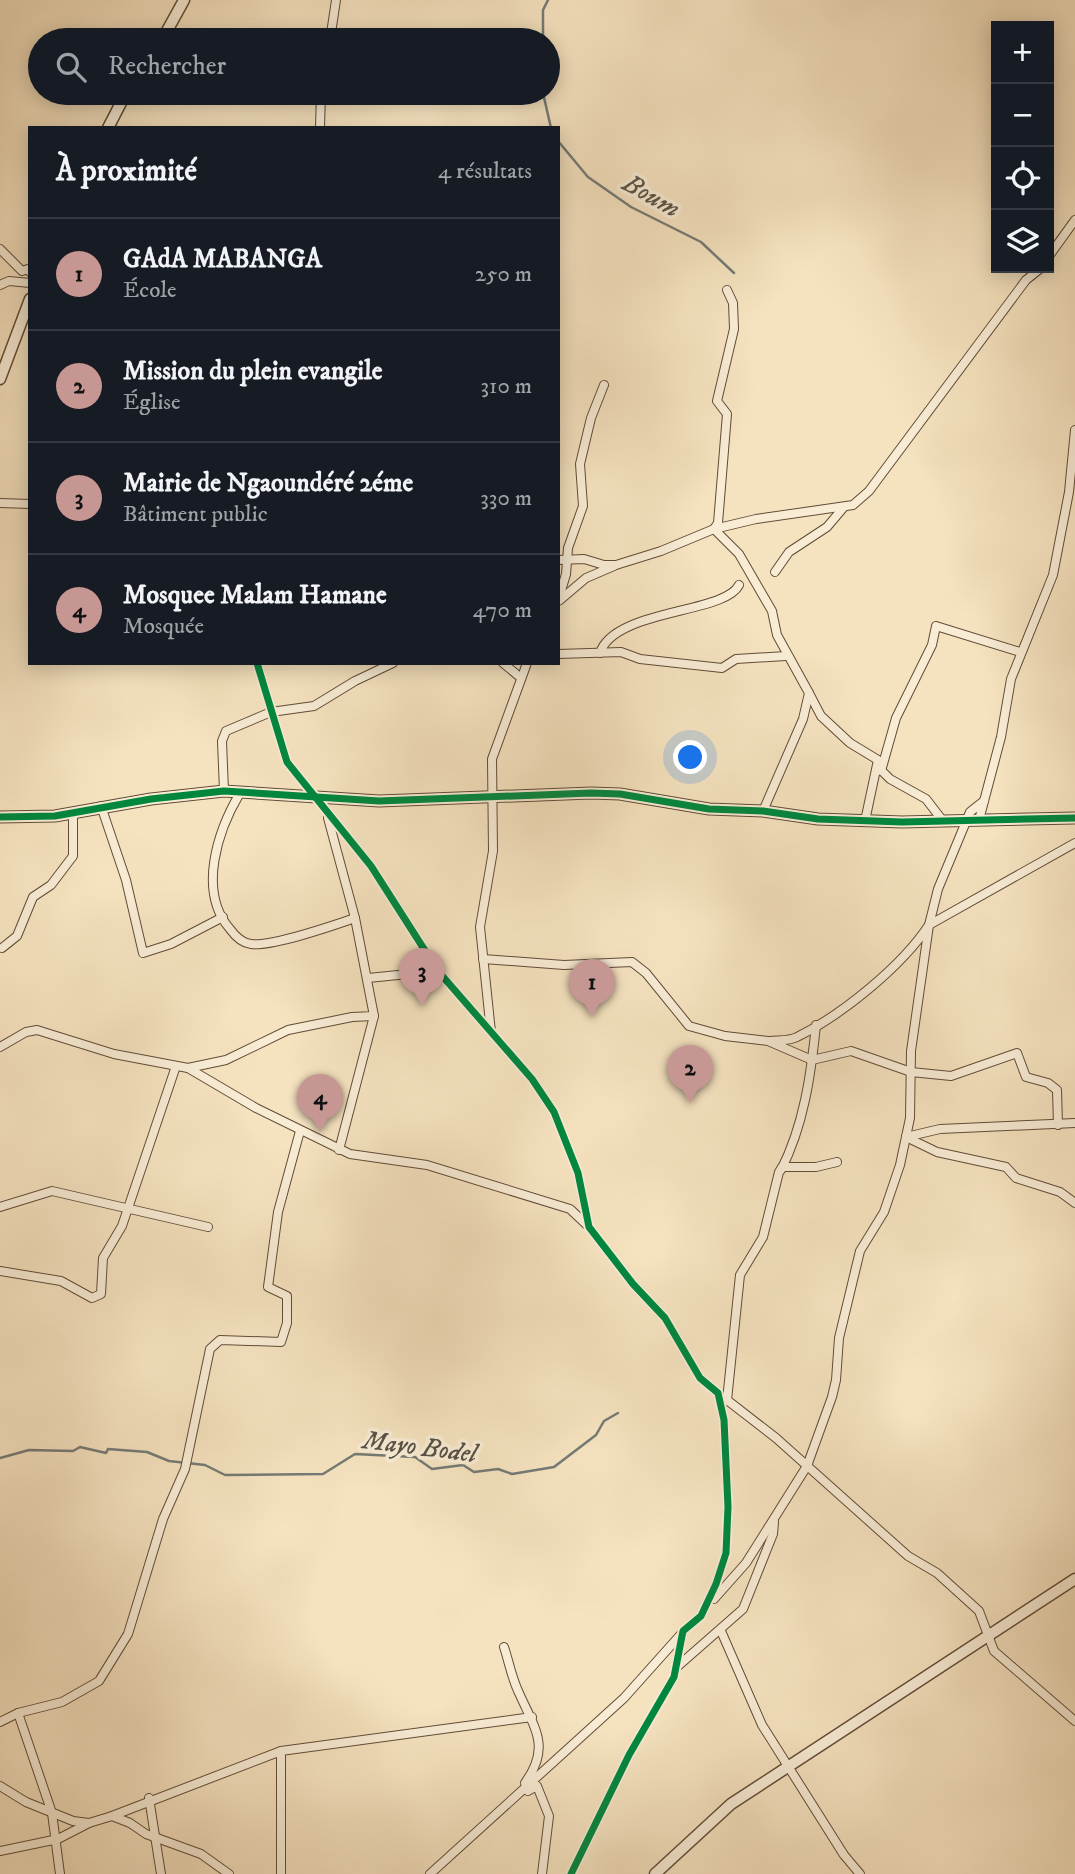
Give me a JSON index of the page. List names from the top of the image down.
{
  "water": ["Boum", "Mayo Bodel"],
  "page": {
    "map_buttons": ["+", "−"],
    "search": "Rechercher",
    "heading": ["À proximité", "4 résultats"],
    "list": [
      {
        "mark": "1",
        "name": "GAdA MABANGA",
        "note": "École",
        "value": "250 m"
      },
      {
        "mark": "2",
        "name": "Mission du plein evangile",
        "note": "Église",
        "value": "310 m"
      },
      {
        "mark": "3",
        "name": "Mairie de Ngaoundéré 2éme",
        "note": "Bâtiment public",
        "value": "330 m"
      },
      {
        "mark": "4",
        "name": "Mosquee Malam Hamane",
        "note": "Mosquée",
        "value": "470 m"
      }
    ],
    "pins": [
      "3",
      "1",
      "2",
      "4"
    ]
  }
}
